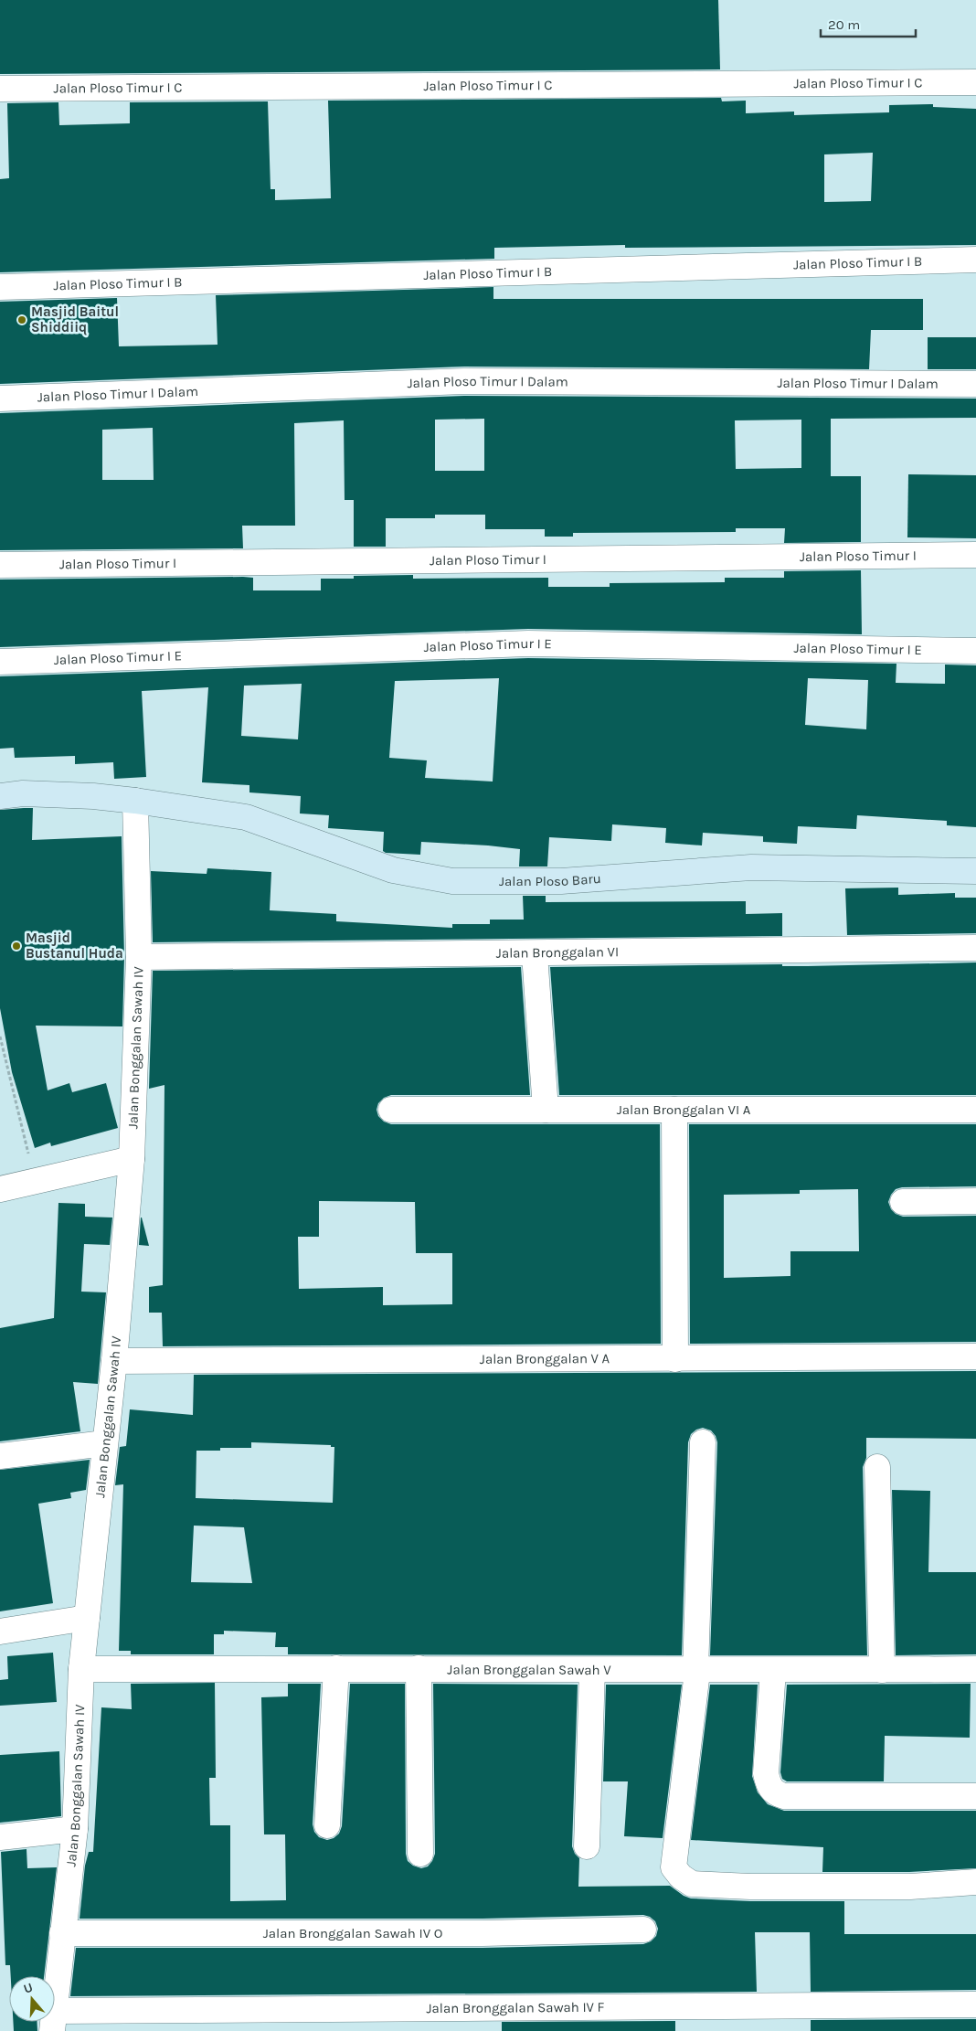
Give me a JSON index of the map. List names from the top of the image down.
{
  "streets": {
    "street": [
      "Jalan Ploso Timur I C",
      "Jalan Ploso Timur I B",
      "Jalan Ploso Timur I Dalam",
      "Jalan Ploso Timur I",
      "Jalan Ploso Timur I E",
      "Jalan Ploso Baru",
      "Jalan Bronggalan VI",
      "Jalan Bonggalan Sawah IV",
      "Jalan Bronggalan VI A",
      "Jalan Bronggalan V A",
      "Jalan Bronggalan Sawah V",
      "Jalan Bronggalan Sawah IV O",
      "Jalan Bronggalan Sawah IV F"
    ]
  },
  "crossings": [
    ["Jalan Ploso Baru", "Jalan Bonggalan Sawah IV"],
    ["Jalan Bronggalan VI", "Jalan Bonggalan Sawah IV"],
    ["Jalan Bonggalan Sawah IV", "Jalan Bronggalan V A"],
    ["Jalan Bonggalan Sawah IV", "Jalan Bronggalan Sawah V"],
    ["Jalan Bonggalan Sawah IV", "Jalan Bronggalan Sawah IV O"]
  ],
  "places": ["Masjid Baitul Shiddiiq", "Masjid Bustanul Huda"],
  "scale_bar": "20 m",
  "north": "top"
}
